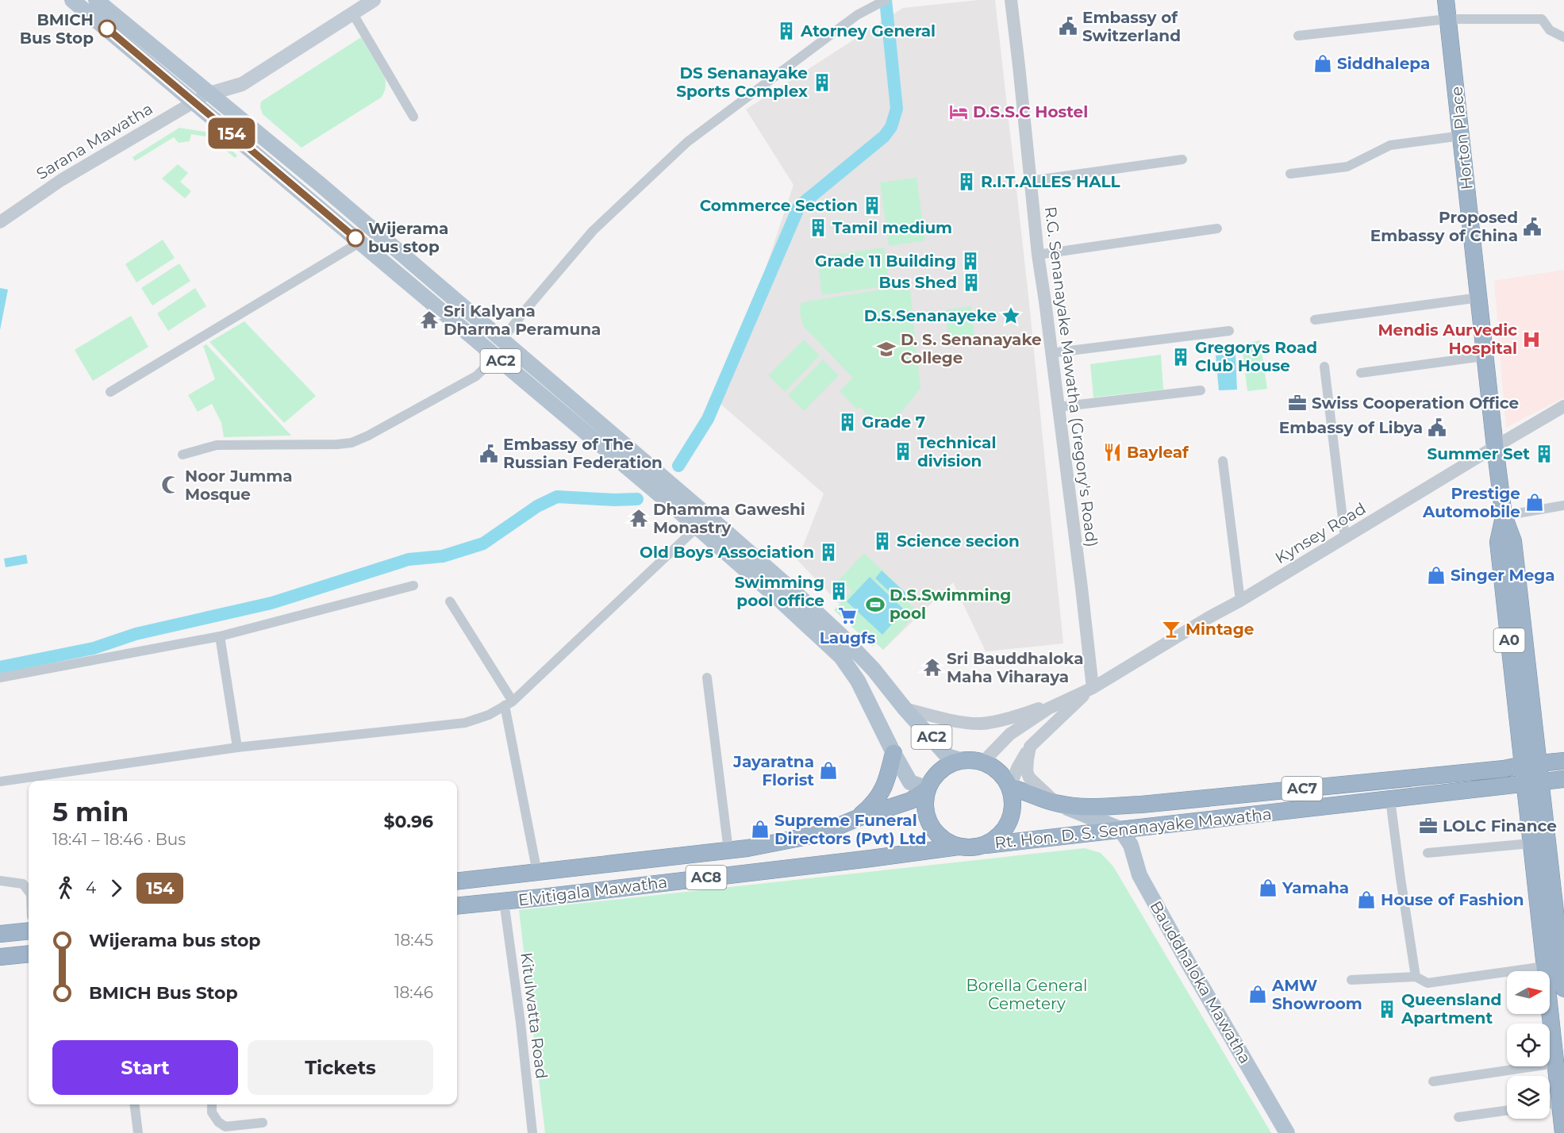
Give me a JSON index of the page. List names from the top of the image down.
{
  "streets": {
    "highway": [
      "Horton Place",
      "A0",
      "AC7",
      "Rt. Hon. D. S. Senanayake Mawatha",
      "AC8",
      "Elvitigala Mawatha"
    ],
    "main road": ["AC2", "Bauddhaloka Mawatha"],
    "street": [
      "Sarana Mawatha",
      "R.G. Senanayake Mawatha (Gregory's Road)",
      "Kynsey Road",
      "Kitulwatta Road"
    ]
  },
  "crossings": [
    ["Horton Place", "Kynsey Road"],
    ["Horton Place", "A0"],
    ["Sarana Mawatha", "AC2"],
    ["AC2", "Kynsey Road"],
    ["AC2", "Rt. Hon. D. S. Senanayake Mawatha"],
    ["AC2", "Elvitigala Mawatha"],
    ["R.G. Senanayake Mawatha (Gregory's Road)", "Kynsey Road"],
    ["Kynsey Road", "A0"],
    ["Kynsey Road", "Rt. Hon. D. S. Senanayake Mawatha"],
    ["Kynsey Road", "Elvitigala Mawatha"],
    ["A0", "Rt. Hon. D. S. Senanayake Mawatha"],
    ["Rt. Hon. D. S. Senanayake Mawatha", "Elvitigala Mawatha"],
    ["Rt. Hon. D. S. Senanayake Mawatha", "Bauddhaloka Mawatha"],
    ["Elvitigala Mawatha", "Kitulwatta Road"]
  ],
  "parks": ["Borella General Cemetery"],
  "places": {
    "public building": [
      "Embassy of Switzerland",
      "Proposed Embassy of China",
      "Embassy of Libya",
      "Embassy of The Russian Federation"
    ],
    "other": ["BMICH Bus Stop", "Wijerama bus stop"],
    "building": [
      "Atorney General",
      "DS Senanayake Sports Complex",
      "R.I.T.ALLES HALL",
      "Commerce Section",
      "Tamil medium",
      "Grade 11 Building",
      "Bus Shed",
      "Gregorys Road Club House",
      "Grade 7",
      "Technical division",
      "Summer Set",
      "Science secion",
      "Old Boys Association",
      "Swimming pool office",
      "Queensland Apartment"
    ],
    "shop": [
      "Siddhalepa",
      "Prestige Automobile",
      "Singer Mega",
      "Jayaratna Florist",
      "Supreme Funeral Directors (Pvt) Ltd",
      "Yamaha",
      "House of Fashion",
      "AMW Showroom"
    ],
    "hotel": ["D.S.S.C Hostel"],
    "place": ["D.S.Senanayeke"],
    "temple": ["Sri Kalyana Dharma Peramuna", "Dhamma Gaweshi Monastry", "Sri Bauddhaloka Maha Viharaya"],
    "hospital": ["Mendis Aurvedic Hospital"],
    "school or university": ["D. S. Senanayake College"],
    "office": ["Swiss Cooperation Office", "LOLC Finance"],
    "restaurant": ["Bayleaf"],
    "mosque": ["Noor Jumma Mosque"],
    "sports": ["D.S.Swimming pool"],
    "supermarket": ["Laugfs"],
    "bar": ["Mintage"]
  },
  "lines": ["bus line 154"],
  "north": "right",
  "page": {
    "on_map": "154",
    "heading": ["5 min", "18:41 – 18:46 · Bus", "$0.96"],
    "legs": ["4", "154"],
    "list": [
      {
        "name": "Wijerama bus stop",
        "value": "18:45"
      },
      {
        "name": "BMICH Bus Stop",
        "value": "18:46"
      }
    ],
    "buttons": ["Start", "Tickets"]
  }
}
